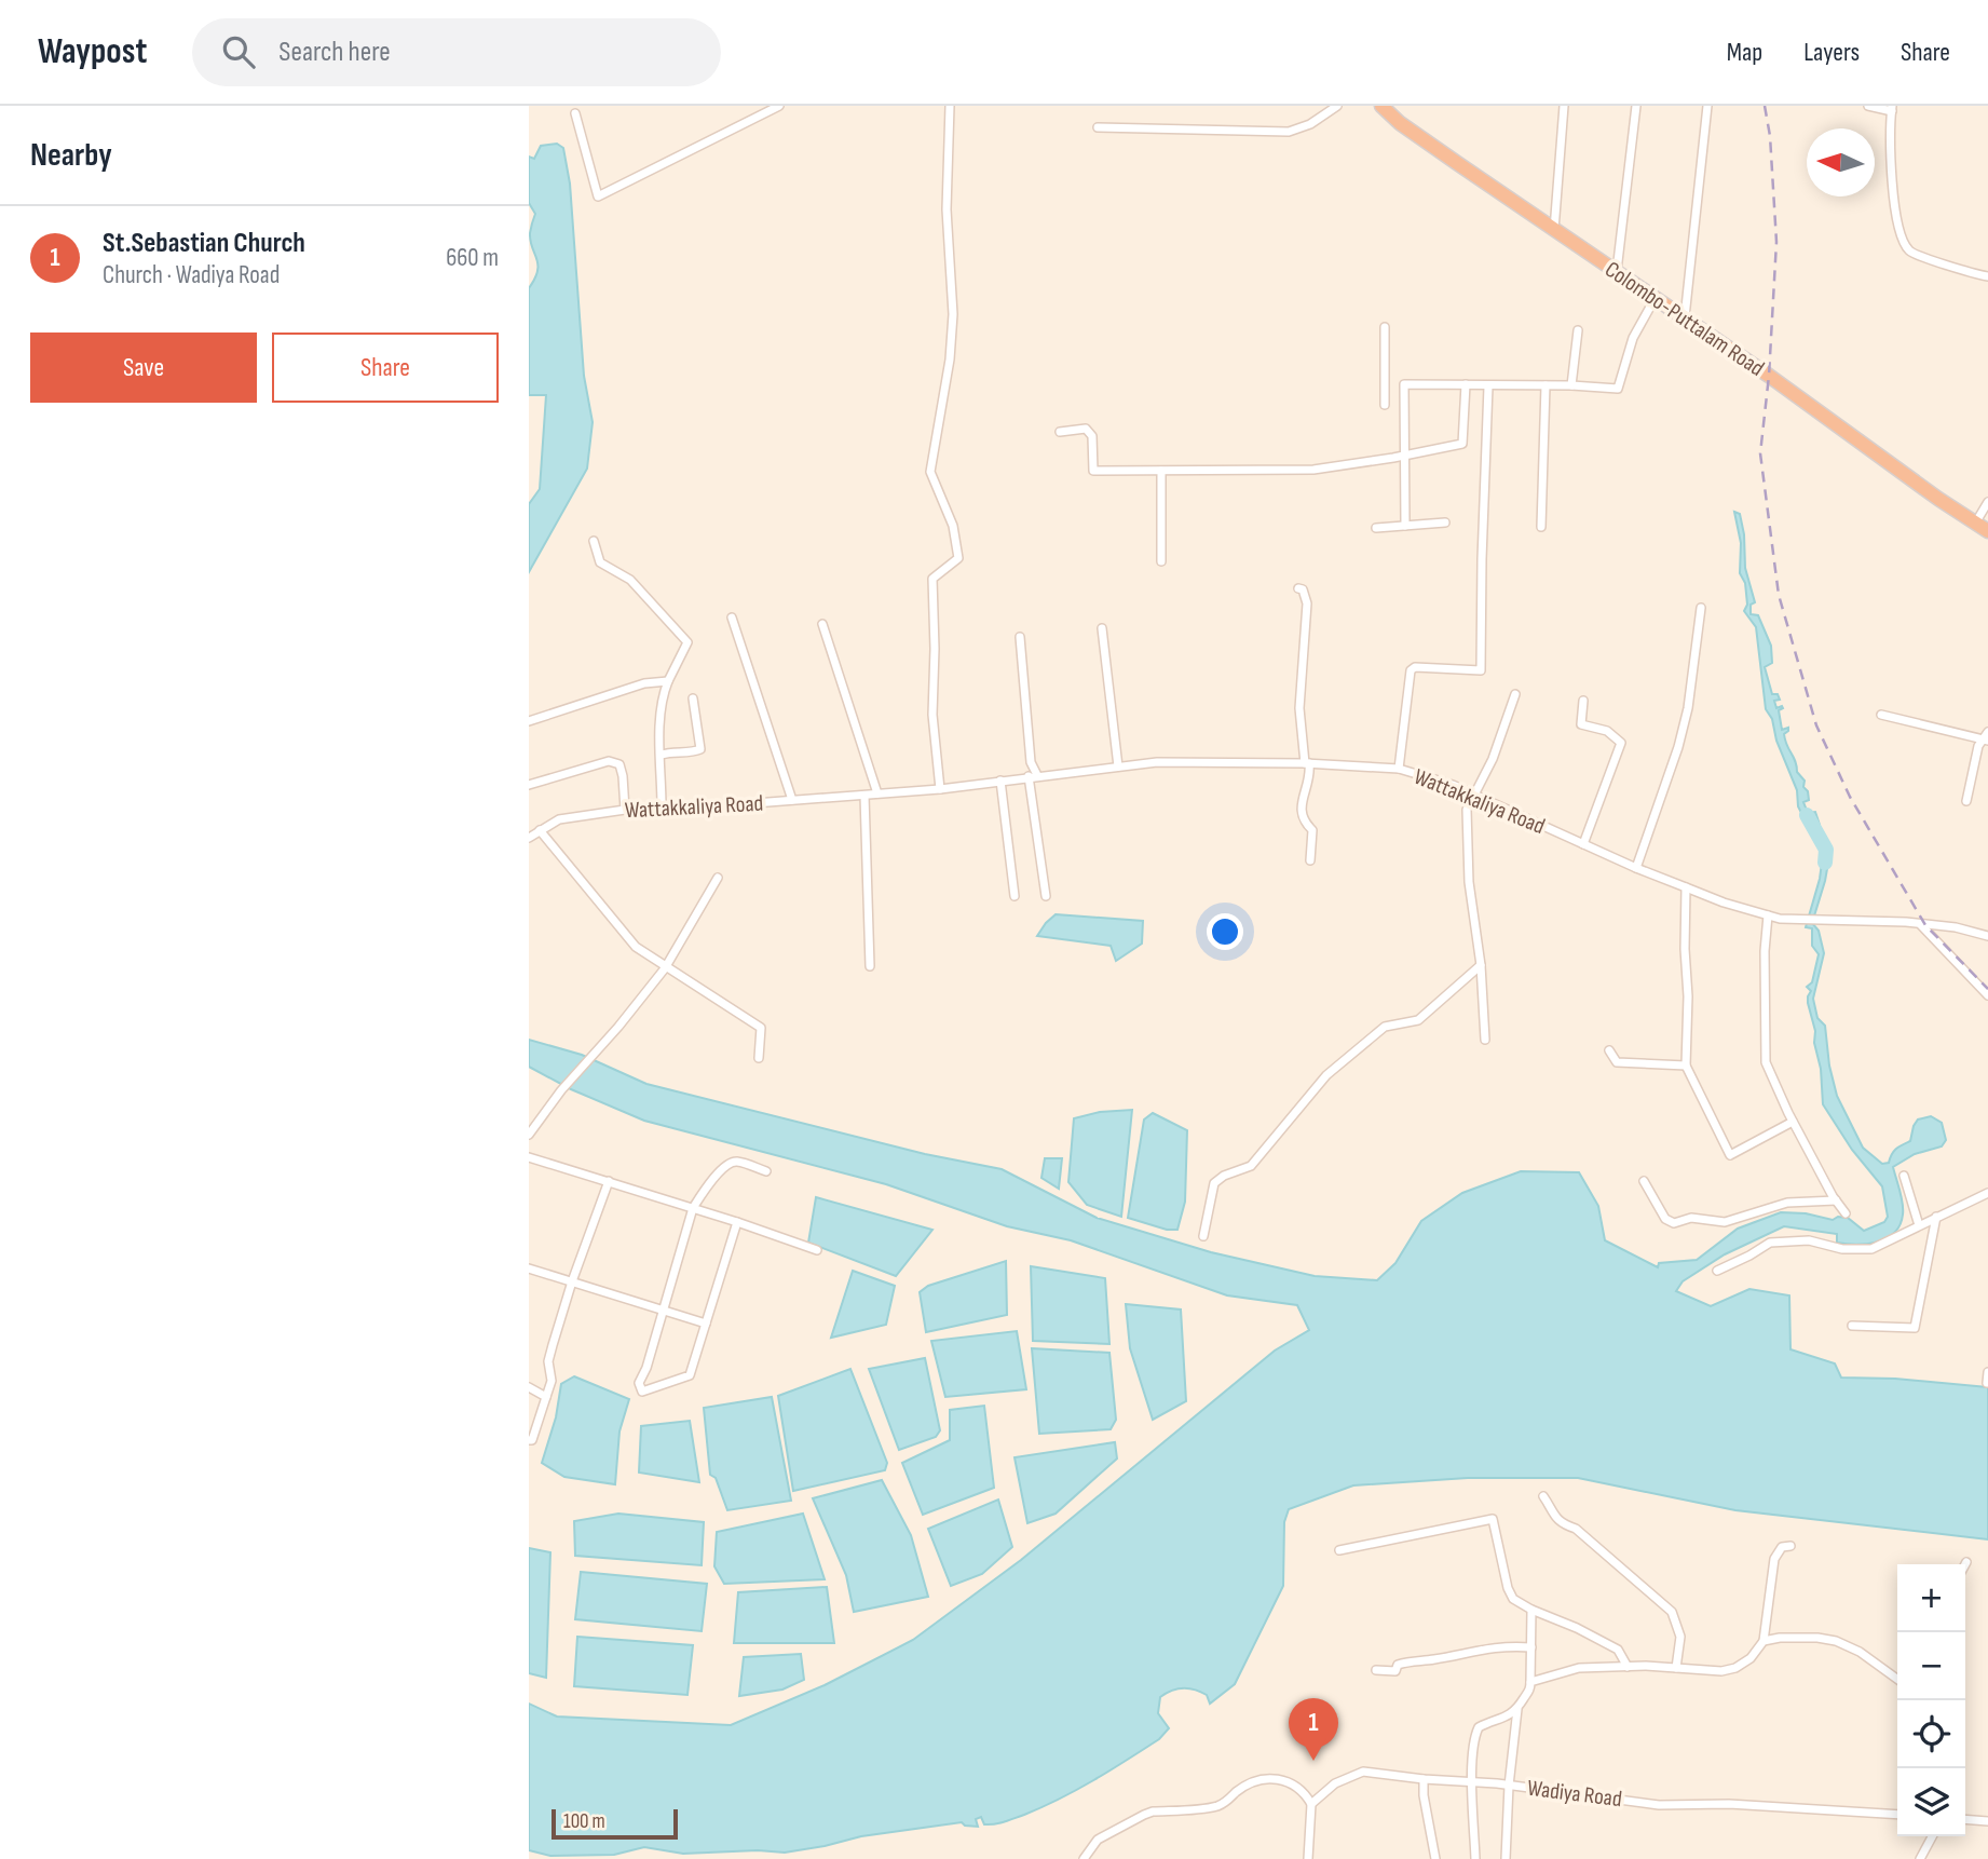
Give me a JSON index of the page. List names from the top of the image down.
{
  "streets": {
    "highway": ["Colombo-Puttalam Road"],
    "street": ["Wattakkaliya Road", "Wadiya Road"]
  },
  "scale_bar": "100 m",
  "north": "left",
  "page": {
    "header": "Waypost",
    "search": "Search here",
    "nav": ["Map", "Layers", "Share"],
    "heading": "Nearby",
    "list": [
      {
        "mark": "1",
        "name": "St.Sebastian Church",
        "note": "Church · Wadiya Road",
        "value": "660 m"
      }
    ],
    "buttons": ["Save", "Share"],
    "map_buttons": ["+", "−"],
    "pins": "1",
    "scale": "100 m"
  }
}
